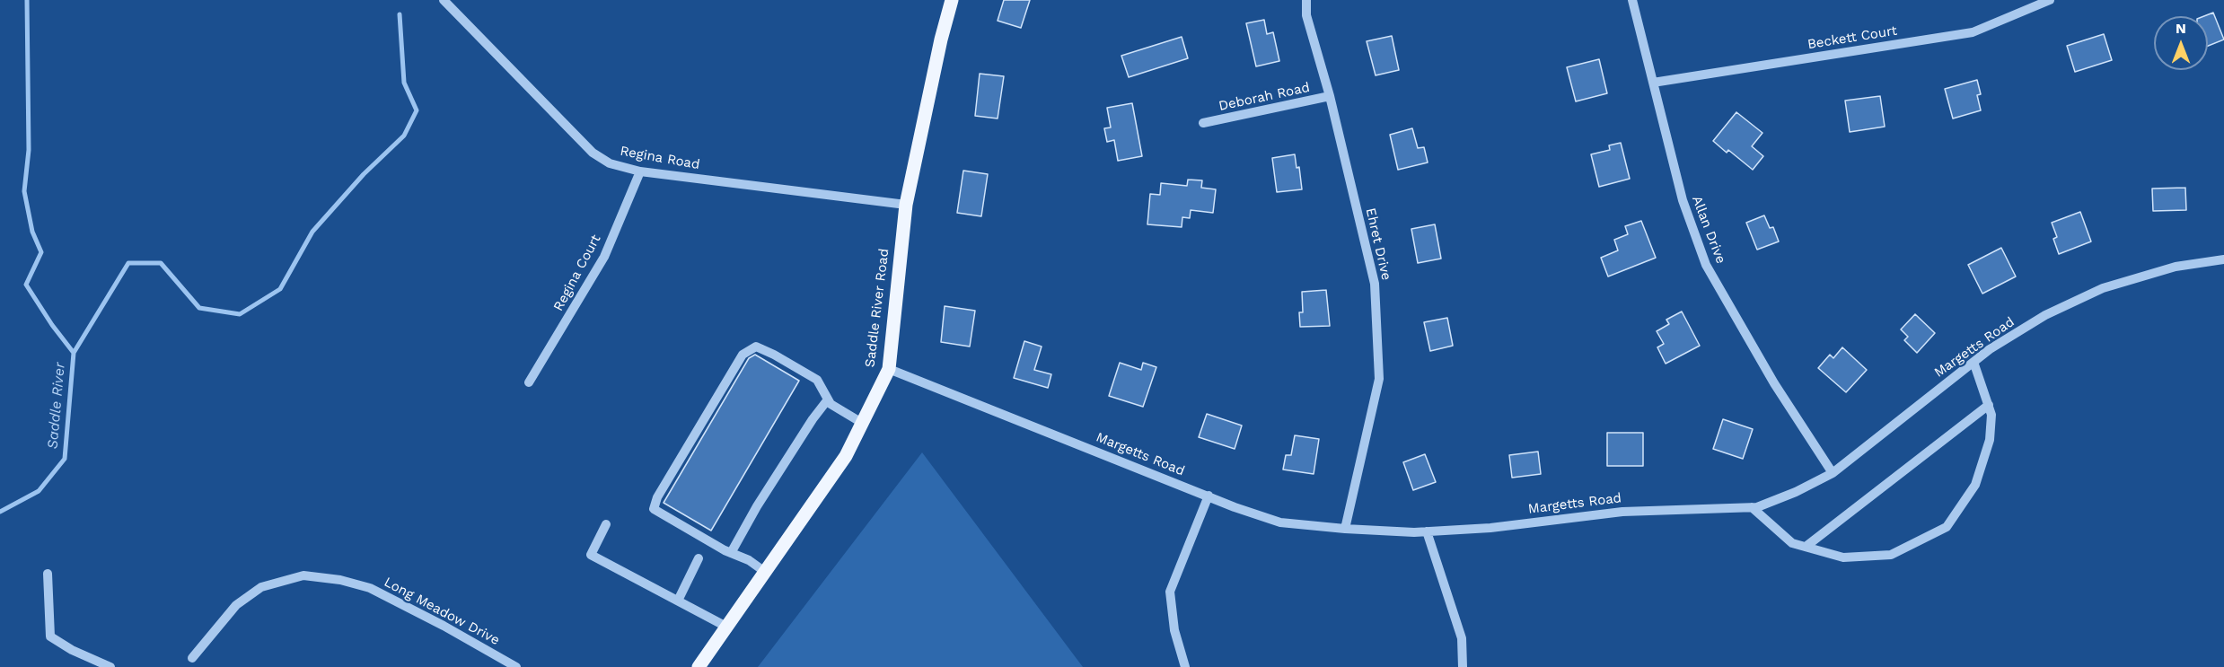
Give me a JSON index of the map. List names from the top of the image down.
{
  "streets": {
    "main road": ["Saddle River Road"],
    "street": [
      "Beckett Court",
      "Deborah Road",
      "Regina Road",
      "Allan Drive",
      "Ehret Drive",
      "Regina Court",
      "Margetts Road",
      "Long Meadow Drive"
    ]
  },
  "crossings": [
    ["Beckett Court", "Allan Drive"],
    ["Deborah Road", "Ehret Drive"],
    ["Regina Road", "Regina Court"],
    ["Regina Road", "Saddle River Road"],
    ["Allan Drive", "Margetts Road"],
    ["Ehret Drive", "Margetts Road"],
    ["Saddle River Road", "Margetts Road"]
  ],
  "water": ["Saddle River"],
  "north": "top"
}
